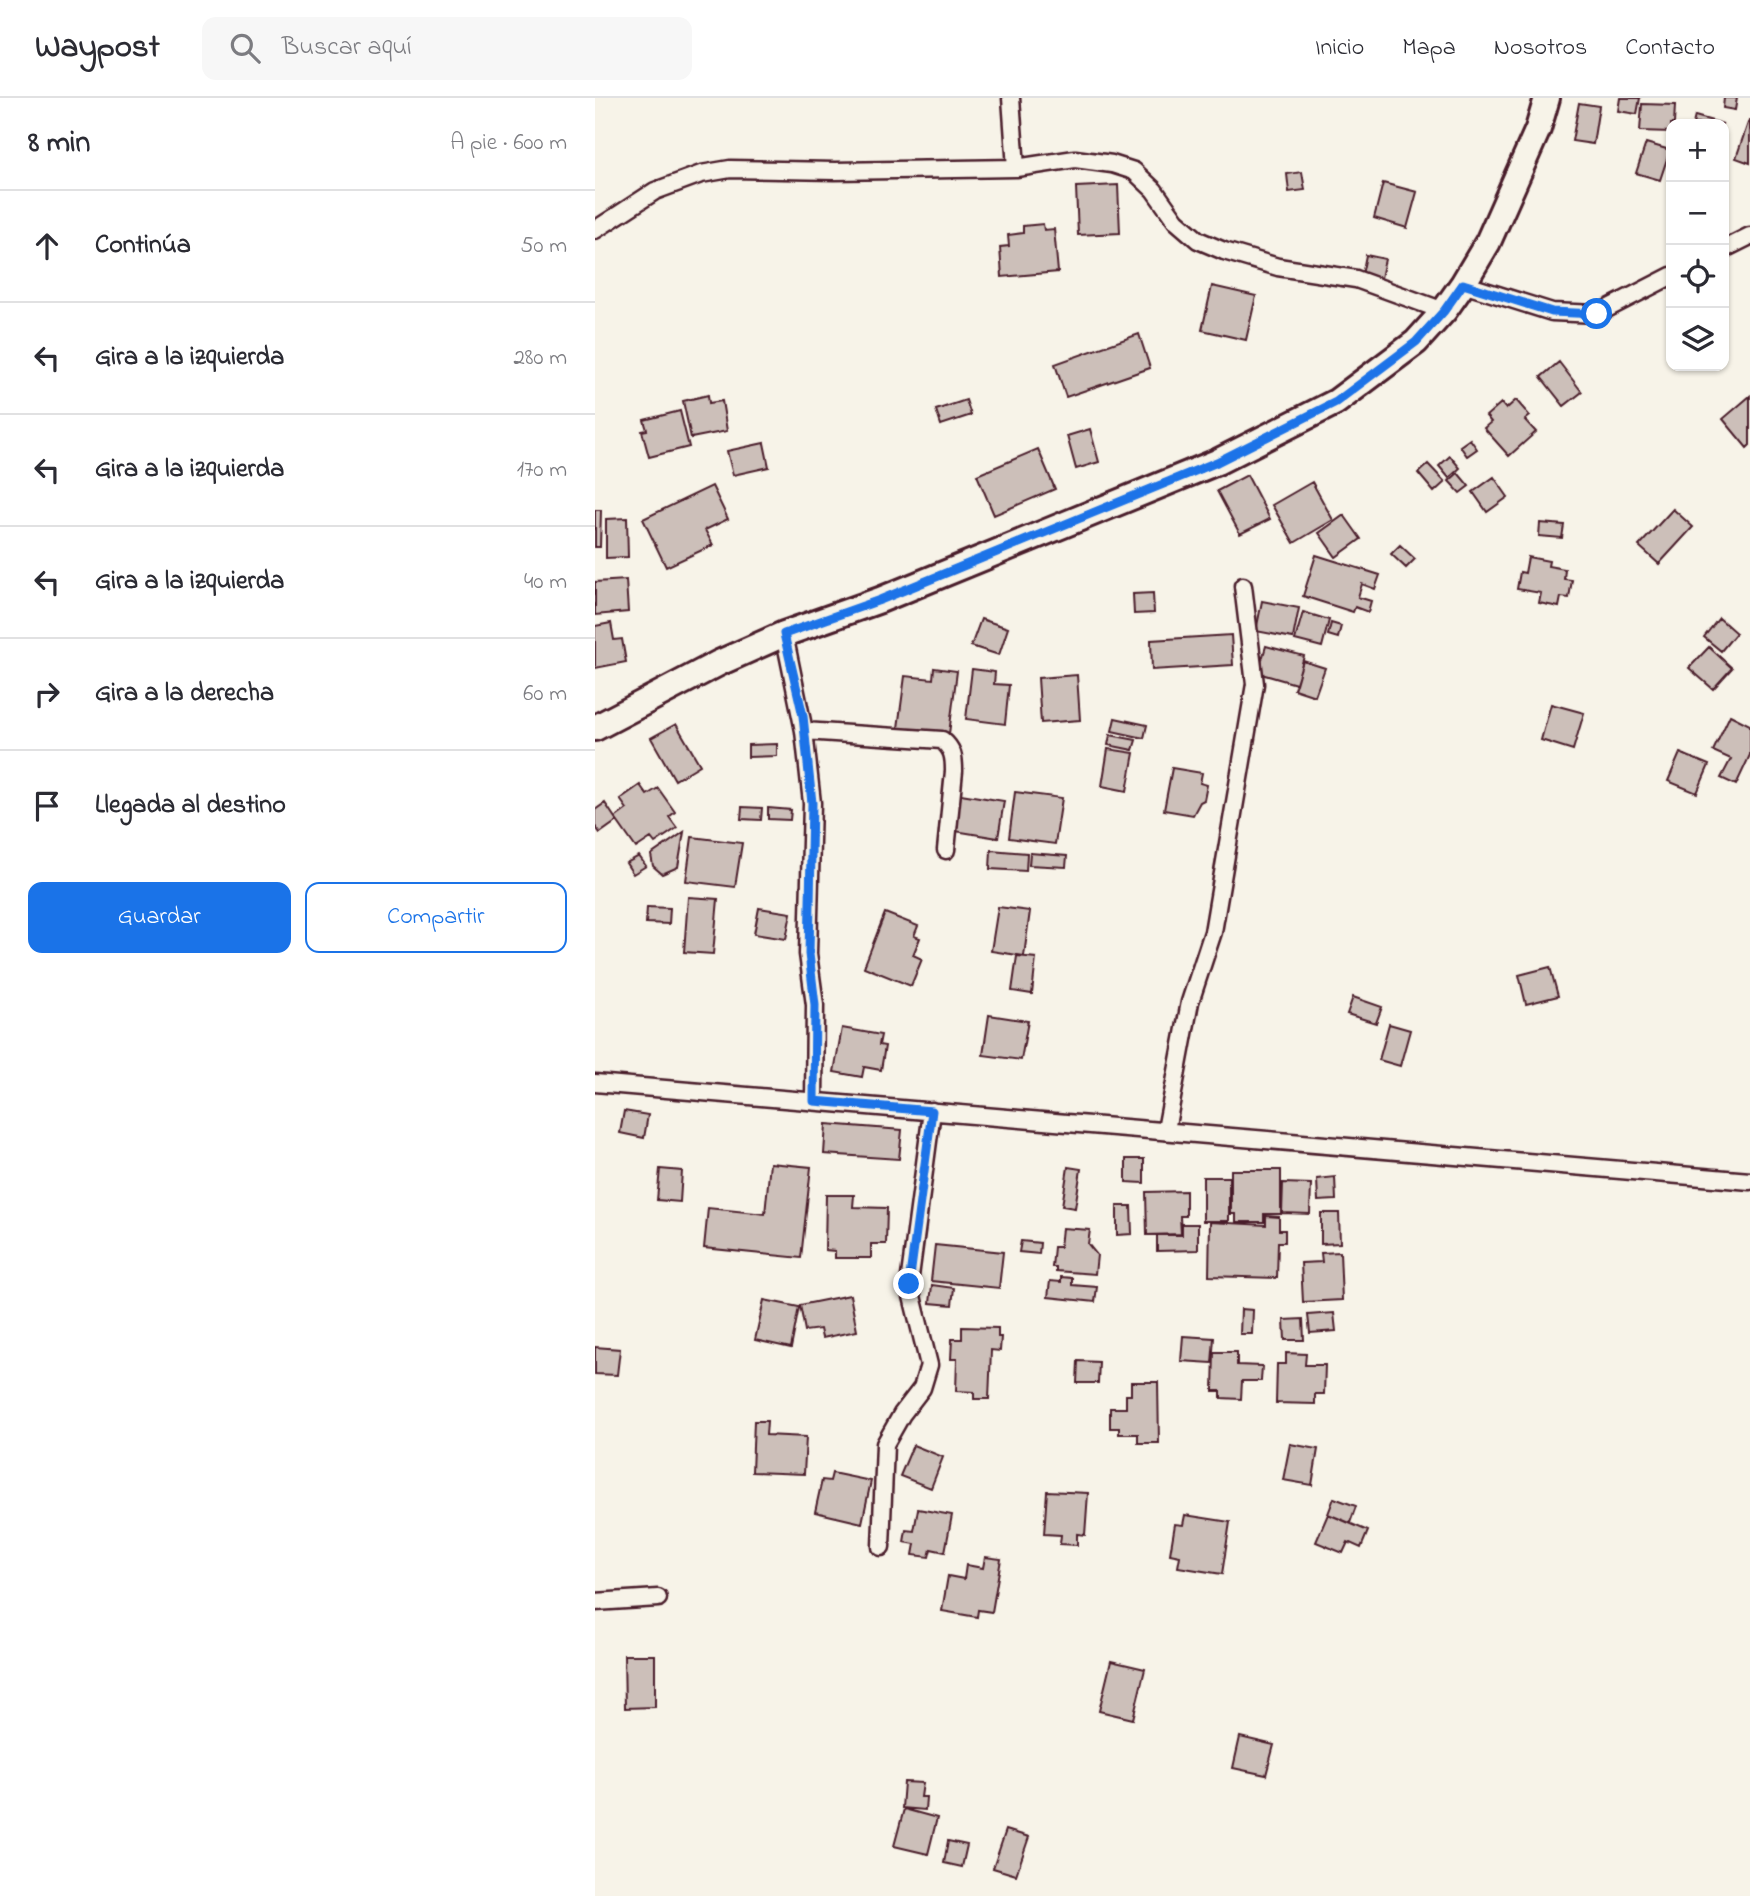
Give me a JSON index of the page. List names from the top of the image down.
{
  "page": {
    "header": "Waypost",
    "search": "Buscar aquí",
    "nav": [
      "Inicio",
      "Mapa",
      "Nosotros",
      "Contacto"
    ],
    "heading": ["8 min", "A pie · 600 m"],
    "map_buttons": ["+", "−"],
    "list": [
      ["Continúa", "50 m"],
      ["Gira a la izquierda", "280 m"],
      ["Gira a la izquierda", "170 m"],
      ["Gira a la izquierda", "40 m"],
      ["Gira a la derecha", "60 m"],
      "Llegada al destino"
    ],
    "buttons": ["Guardar", "Compartir"]
  }
}
